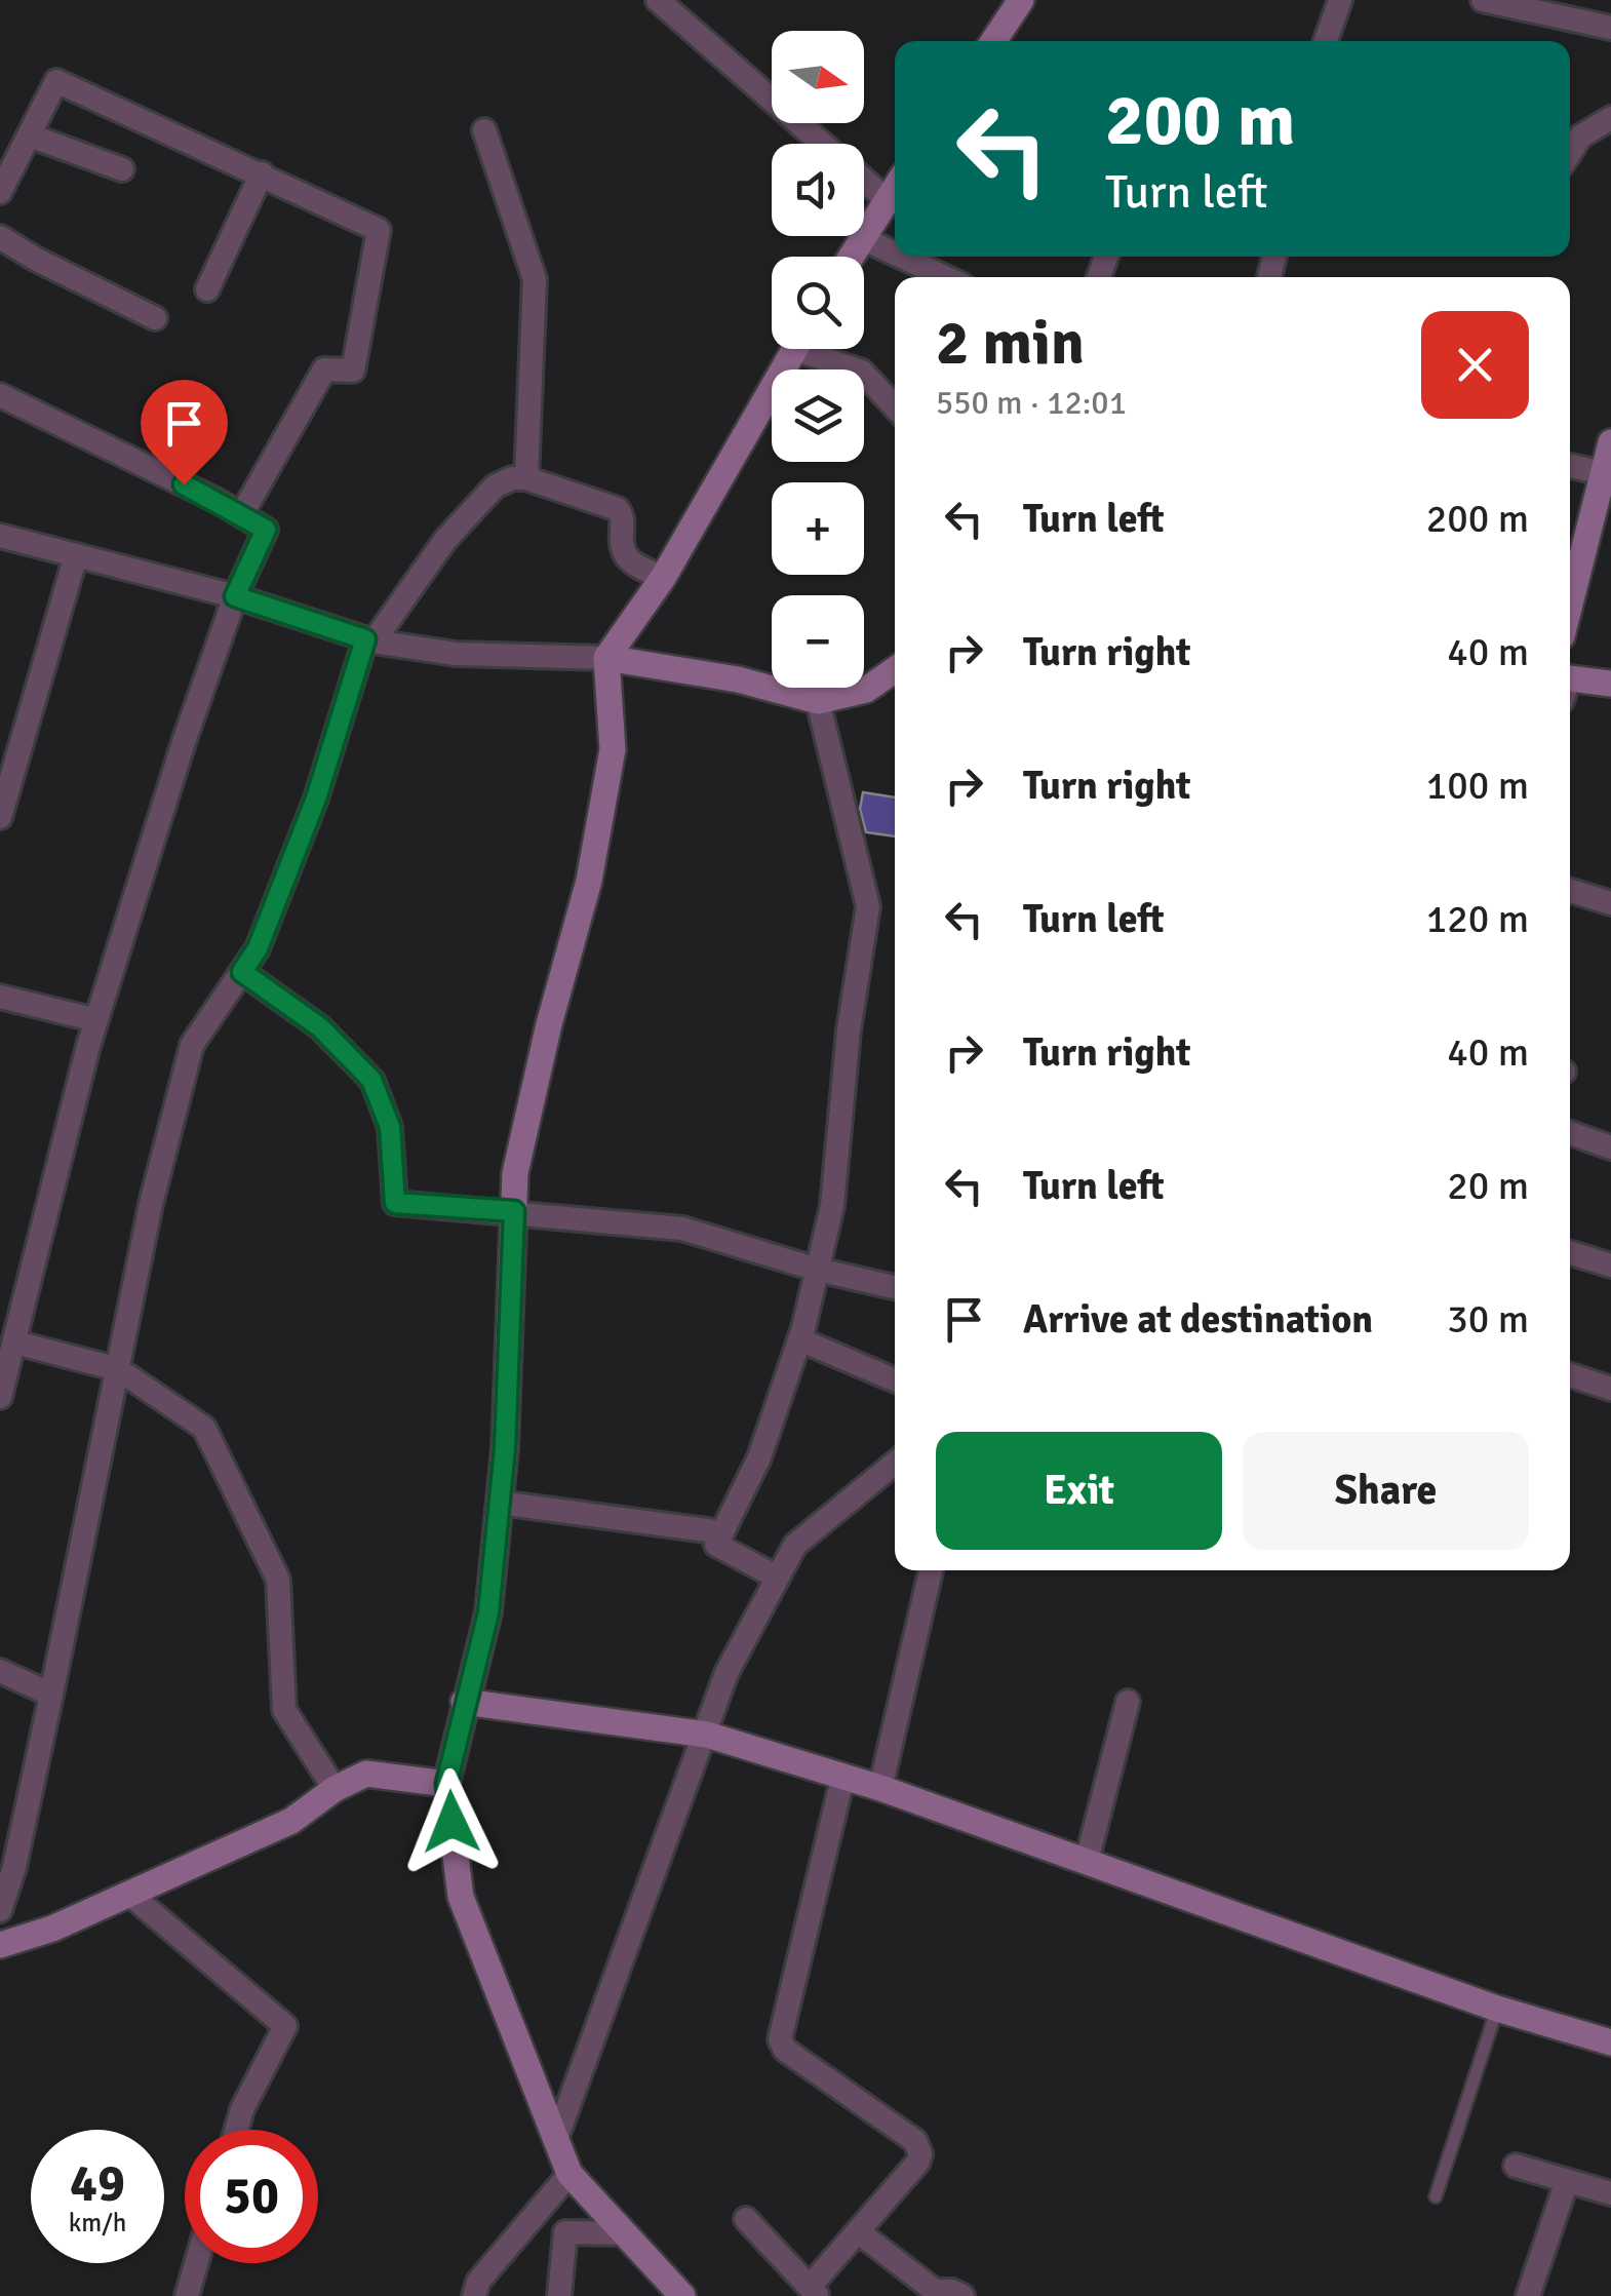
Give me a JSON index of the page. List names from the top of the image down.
{
  "north": "right",
  "page": {
    "map_buttons": ["+", "−"],
    "turn": ["200 m", "Turn left"],
    "heading": ["2 min", "550 m · 12:01"],
    "list": [
      {
        "name": "Turn left",
        "value": "200 m"
      },
      {
        "name": "Turn right",
        "value": "40 m"
      },
      {
        "name": "Turn right",
        "value": "100 m"
      },
      {
        "name": "Turn left",
        "value": "120 m"
      },
      {
        "name": "Turn right",
        "value": "40 m"
      },
      {
        "name": "Turn left",
        "value": "20 m"
      },
      {
        "name": "Arrive at destination",
        "value": "30 m"
      }
    ],
    "buttons": ["Exit", "Share"],
    "speed": "49 km/h",
    "limit": "50"
  }
}
